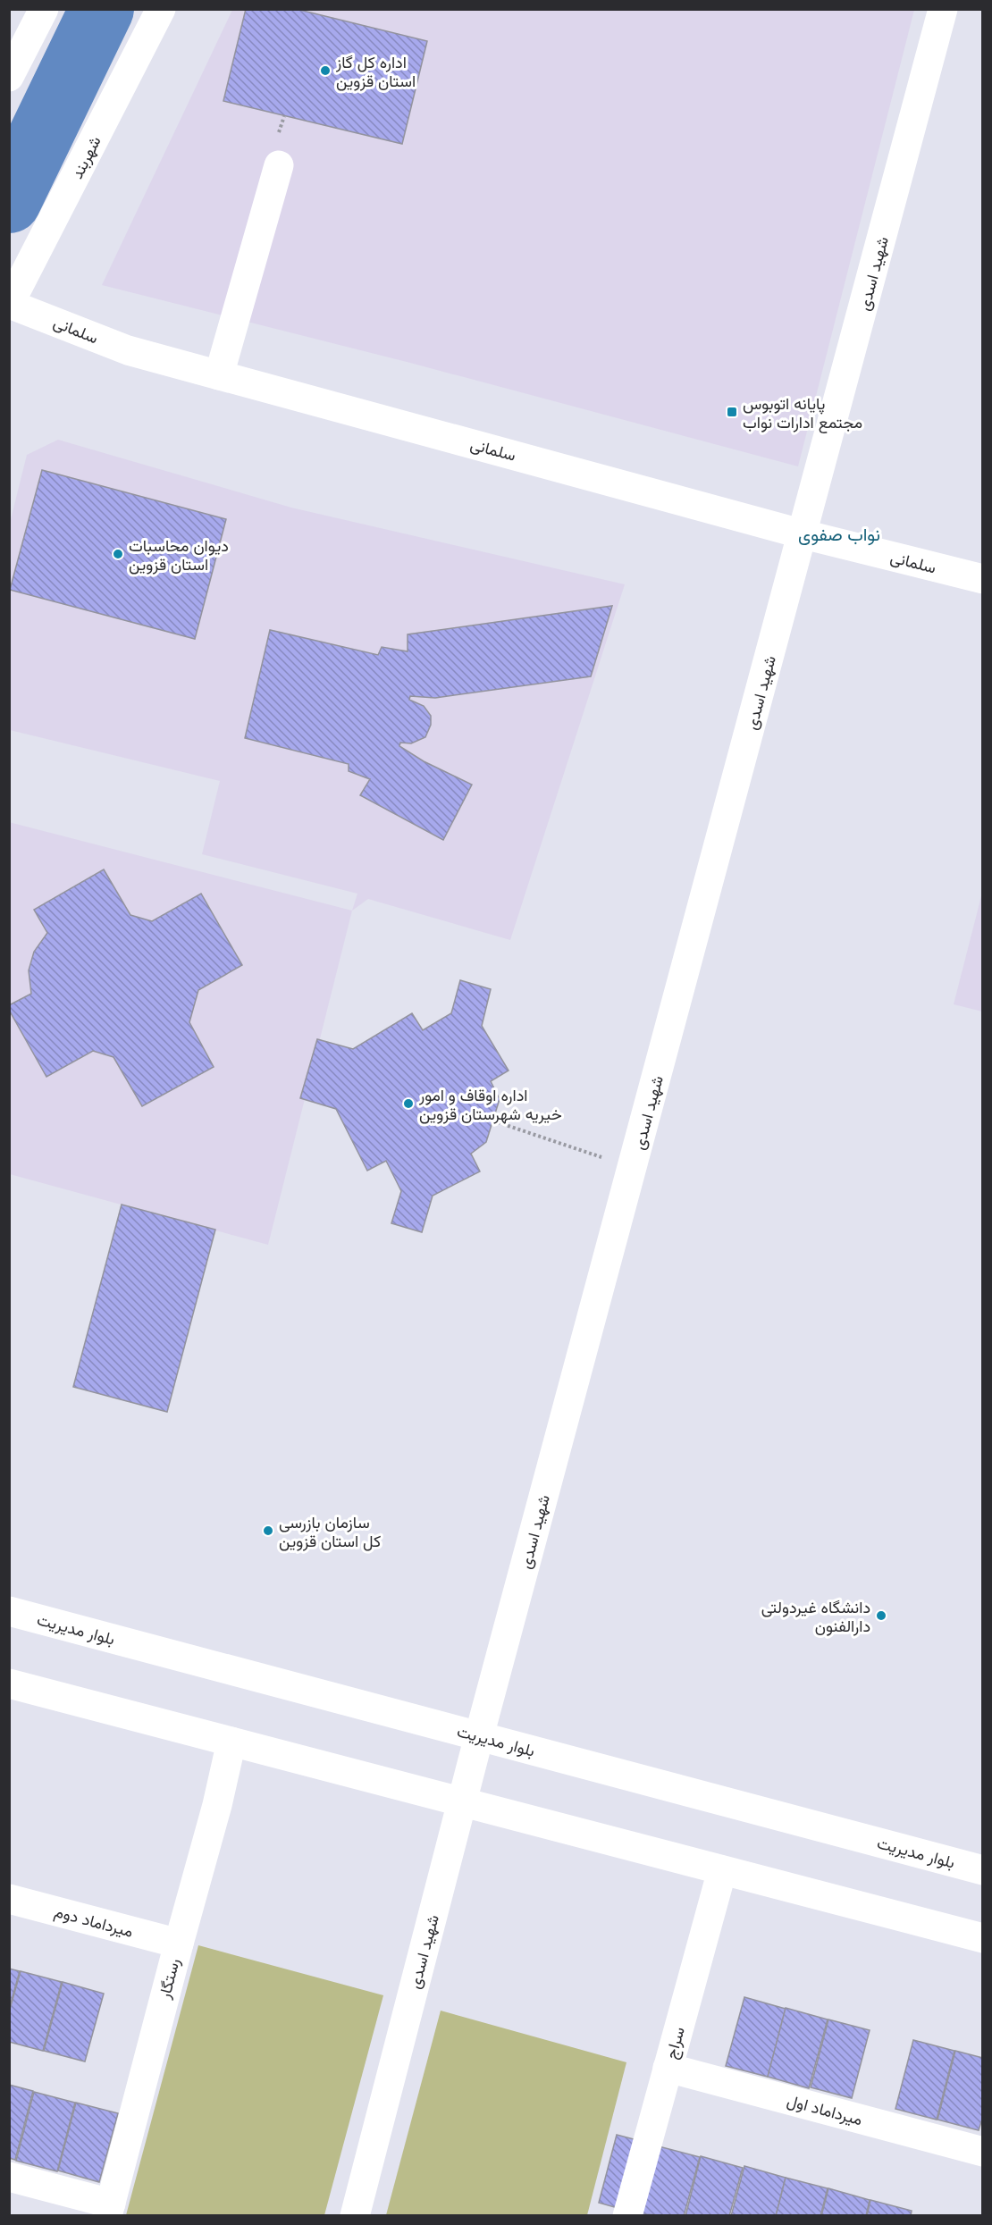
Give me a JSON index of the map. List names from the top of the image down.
{
  "streets": {
    "street": [
      "شهربند",
      "شهید اسدی",
      "سلمانی",
      "بلوار مدیریت",
      "میرداماد دوم",
      "رستگار",
      "سراج",
      "میرداماد اول"
    ]
  },
  "crossings": [
    ["شهربند", "سلمانی"],
    ["شهید اسدی", "سلمانی"],
    ["شهید اسدی", "بلوار مدیریت"],
    ["میرداماد دوم", "رستگار"],
    ["سراج", "میرداماد اول"]
  ],
  "districts": ["نواب صفوی"],
  "places": {
    "other": [
      "اداره کل گاز استان قزوین",
      "دیوان محاسبات استان قزوین",
      "اداره اوقاف و امور خیریه شهرستان قزوین",
      "سازمان بازرسی کل استان قزوین",
      "دانشگاه غیردولتی دارالفنون"
    ],
    "transit": ["پایانه اتوبوس مجتمع ادارات نواب"]
  }
}
